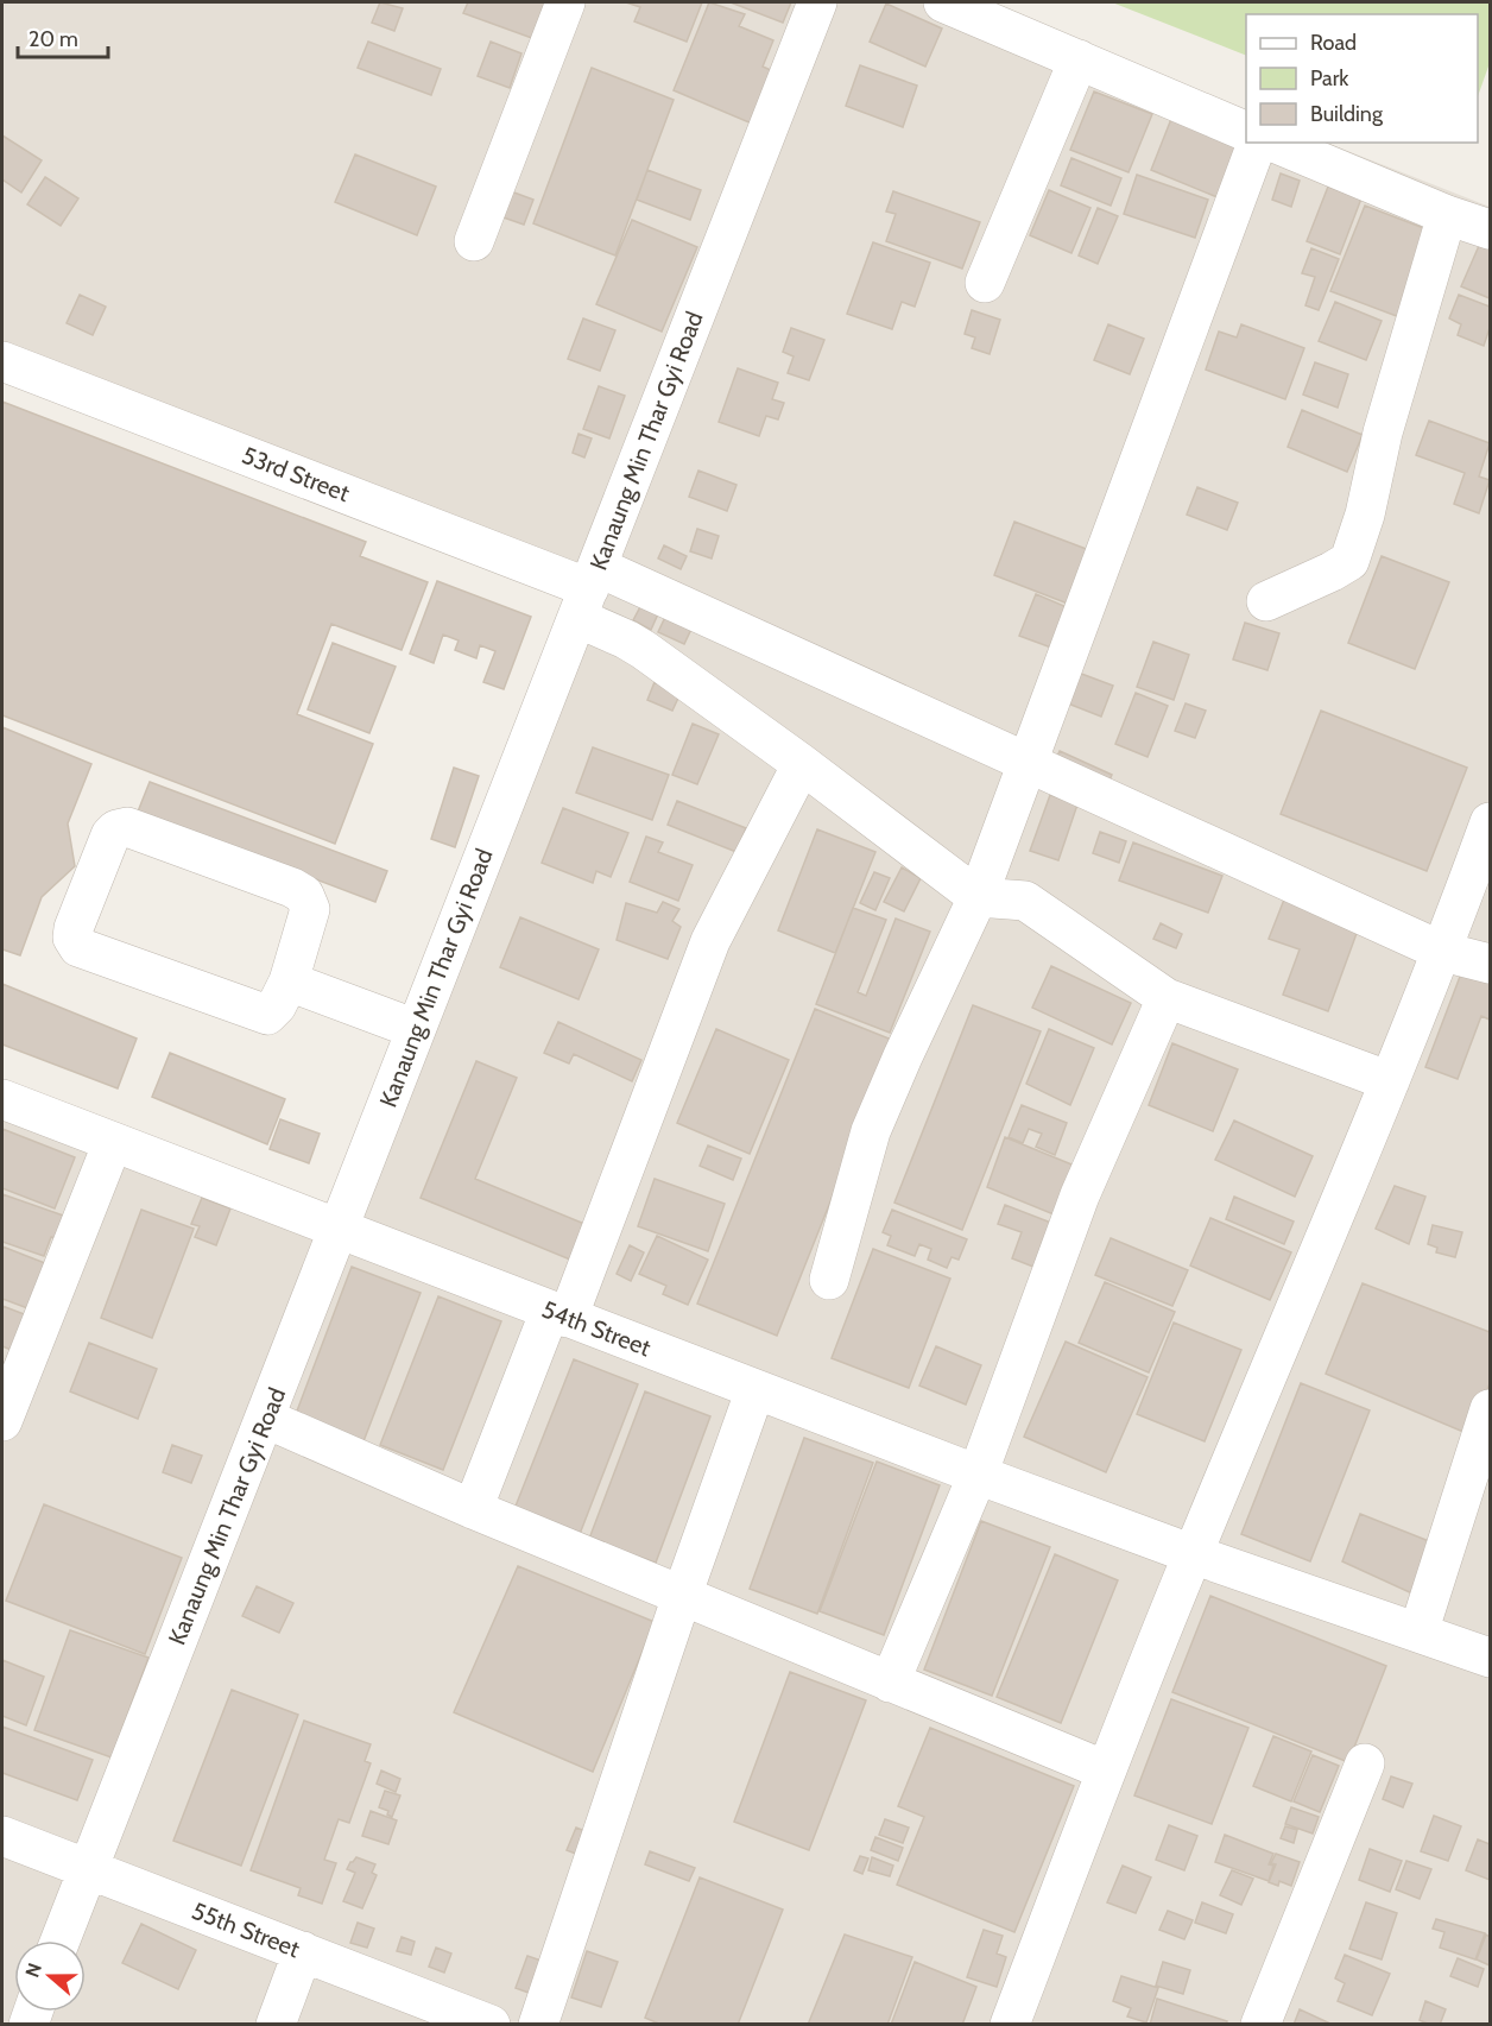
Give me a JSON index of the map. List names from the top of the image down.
{
  "streets": {
    "street": [
      "Kanaung Min Thar Gyi Road",
      "53rd Street",
      "54th Street",
      "55th Street"
    ]
  },
  "crossings": [
    ["Kanaung Min Thar Gyi Road", "53rd Street"],
    ["Kanaung Min Thar Gyi Road", "54th Street"],
    ["Kanaung Min Thar Gyi Road", "55th Street"]
  ],
  "legend": ["Road", "Park", "Building"],
  "scale_bar": "20 m",
  "north": "left"
}
